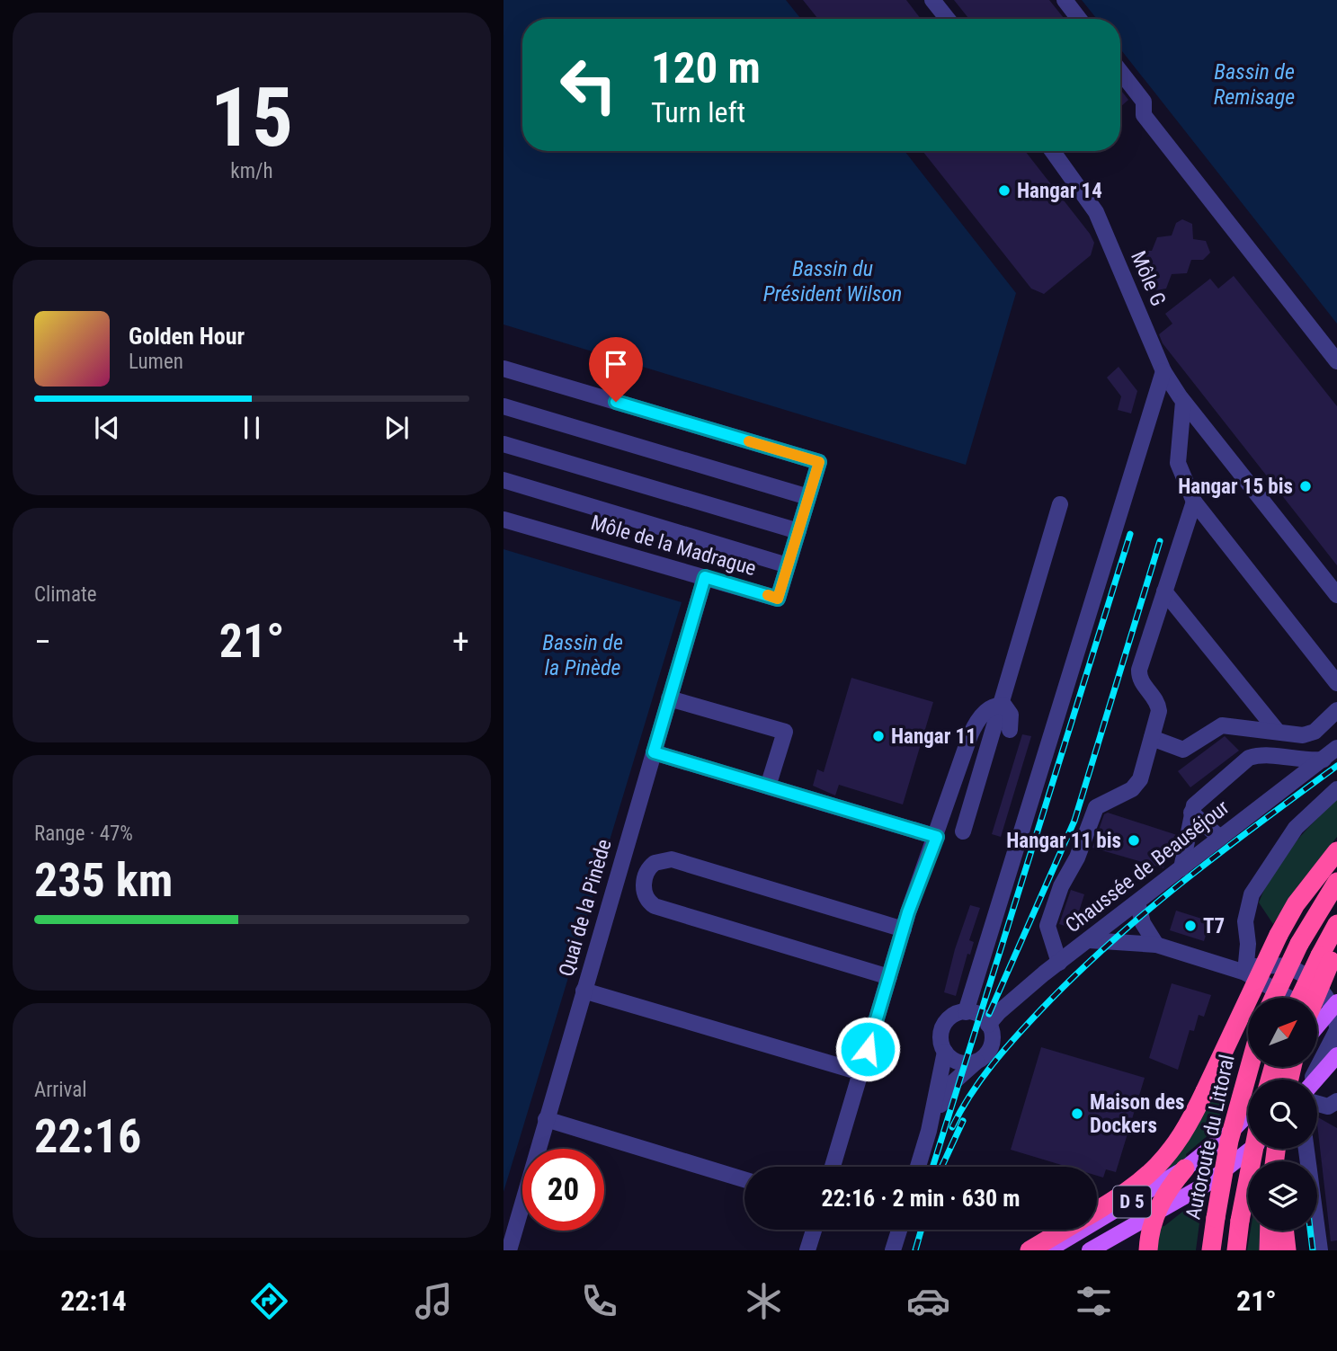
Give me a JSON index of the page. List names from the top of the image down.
{
  "streets": {
    "highway": ["Autoroute du Littoral"],
    "main road": ["D 5"],
    "street": [
      "Môle G",
      "Môle de la Madrague",
      "Chaussée de Beauséjour",
      "Quai de la Pinède"
    ]
  },
  "crossings": [
    ["Môle de la Madrague", "Quai de la Pinède"]
  ],
  "water": ["Bassin de Remisage", "Bassin du Président Wilson", "Bassin de la Pinède"],
  "places": [
    "Hangar 14",
    "Hangar 15 bis",
    "Hangar 11",
    "Hangar 11 bis",
    "T7",
    "Maison des Dockers"
  ],
  "north": "top right",
  "page": {
    "tile": [
      ["15", "km/h"],
      "Climate",
      ["Range · 47%", "235 km"],
      ["Arrival", "22:16"]
    ],
    "turn": ["120 m", "Turn left"],
    "song": ["Golden Hour", "Lumen"],
    "heat": ["−", "21°", "+"],
    "limit": "20",
    "trip": "22:16 · 2 min · 630 m",
    "tabs": ["22:14", "21°"]
  }
}
